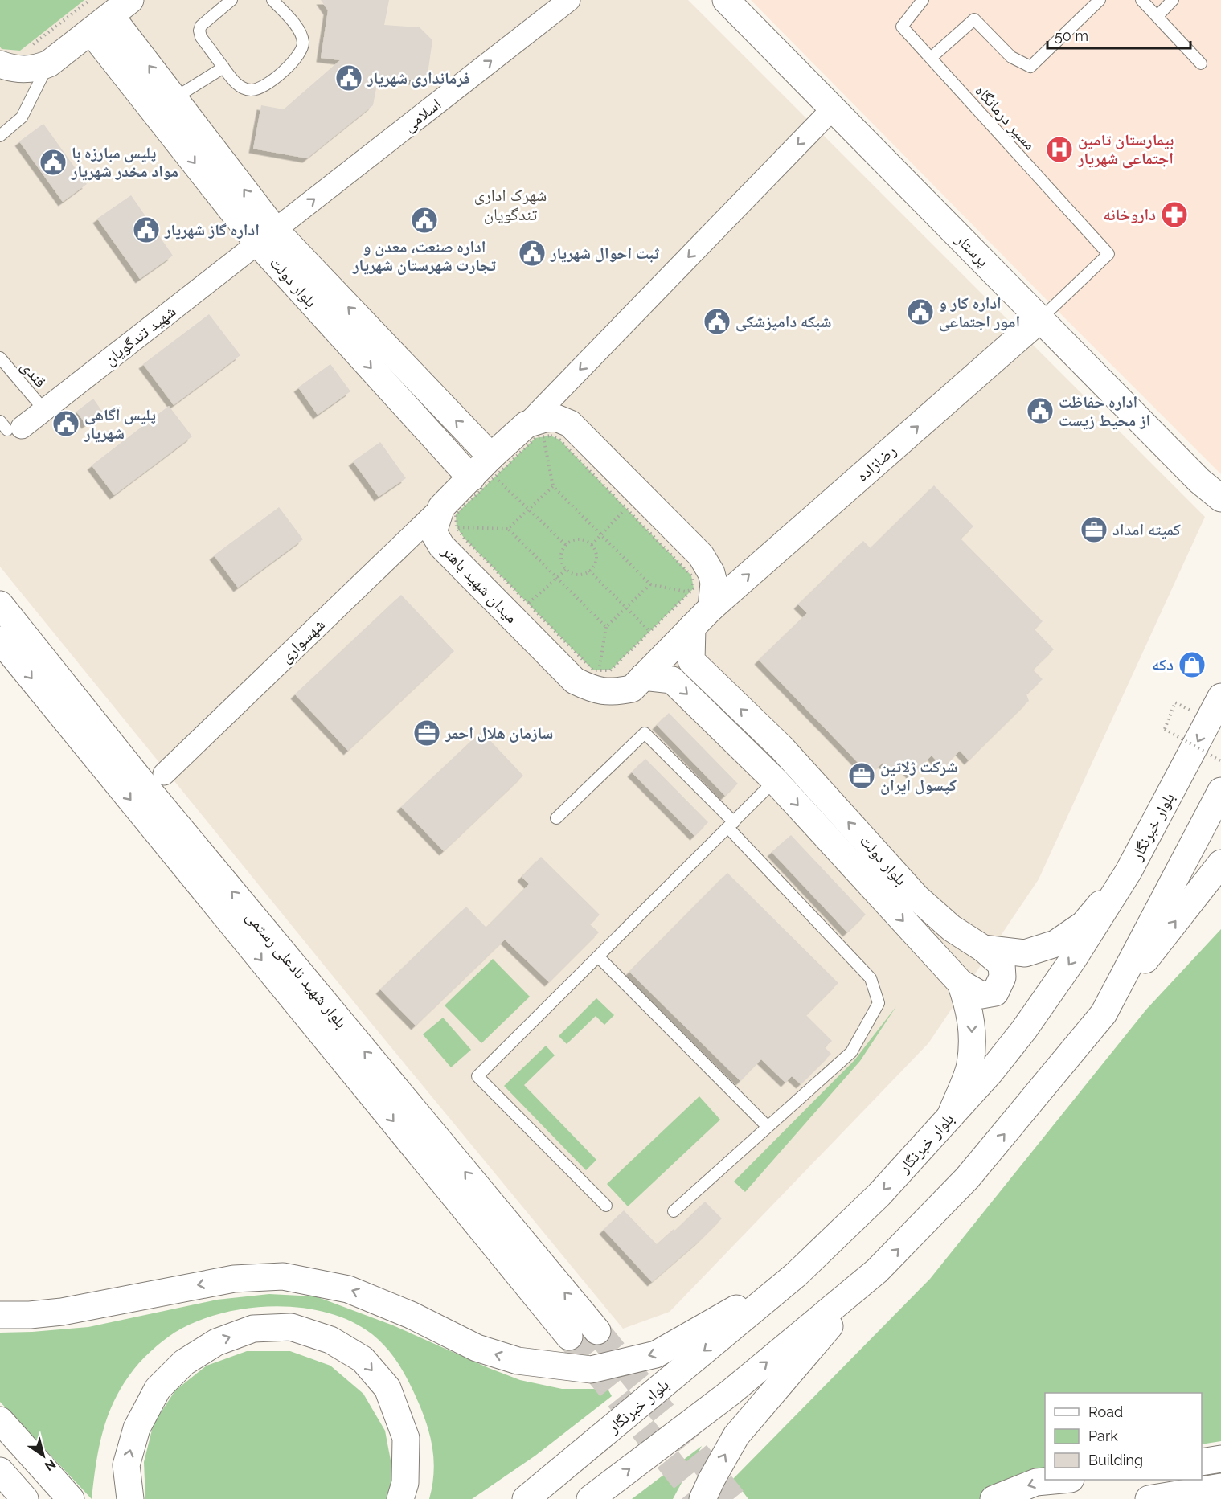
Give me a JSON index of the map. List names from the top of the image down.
{
  "streets": {
    "main road": [
      "پرستار",
      "بلوار دولت",
      "رضازاده",
      "میدان شهید باهنر",
      "بلوار خبرنگار",
      "بلوار شهید نادعلی رستمی"
    ],
    "street": ["اسلامی", "شهید تندگویان", "شهسواری"],
    "lane": ["مسیر درمانگاه", "قندی"]
  },
  "crossings": [
    ["اسلامی", "بلوار دولت"],
    ["اسلامی", "شهید تندگویان"],
    ["مسیر درمانگاه", "پرستار"],
    ["مسیر درمانگاه", "رضازاده"],
    ["پرستار", "رضازاده"],
    ["بلوار دولت", "شهید تندگویان"],
    ["بلوار دولت", "میدان شهید باهنر"],
    ["بلوار دولت", "بلوار خبرنگار"],
    ["شهید تندگویان", "قندی"],
    ["رضازاده", "میدان شهید باهنر"],
    ["میدان شهید باهنر", "شهسواری"]
  ],
  "one_way": ["اسلامی", "رضازاده"],
  "districts": ["شهرک اداری تندگویان"],
  "places": {
    "public building": [
      "فرمانداری شهریار",
      "پلیس مبارزه با مواد مخدر شهریار",
      "اداره صنعت، معدن و تجارت شهرستان شهریار",
      "اداره گاز شهریار",
      "ثبت احوال شهریار",
      "اداره کار و امور اجتماعی",
      "شبکه دامپزشکی",
      "اداره حفاظت از محیط زیست",
      "پلیس آگاهی شهریار"
    ],
    "hospital": ["بیمارستان تامین اجتماعی شهریار"],
    "pharmacy": ["داروخانه"],
    "office": ["کمیته امداد", "سازمان هلال احمر", "شرکت ژلاتین کپسول ایران"],
    "shop": ["دکه"]
  },
  "legend": ["Road", "Park", "Building"],
  "scale_bar": "50 m",
  "north": "bottom right"
}
